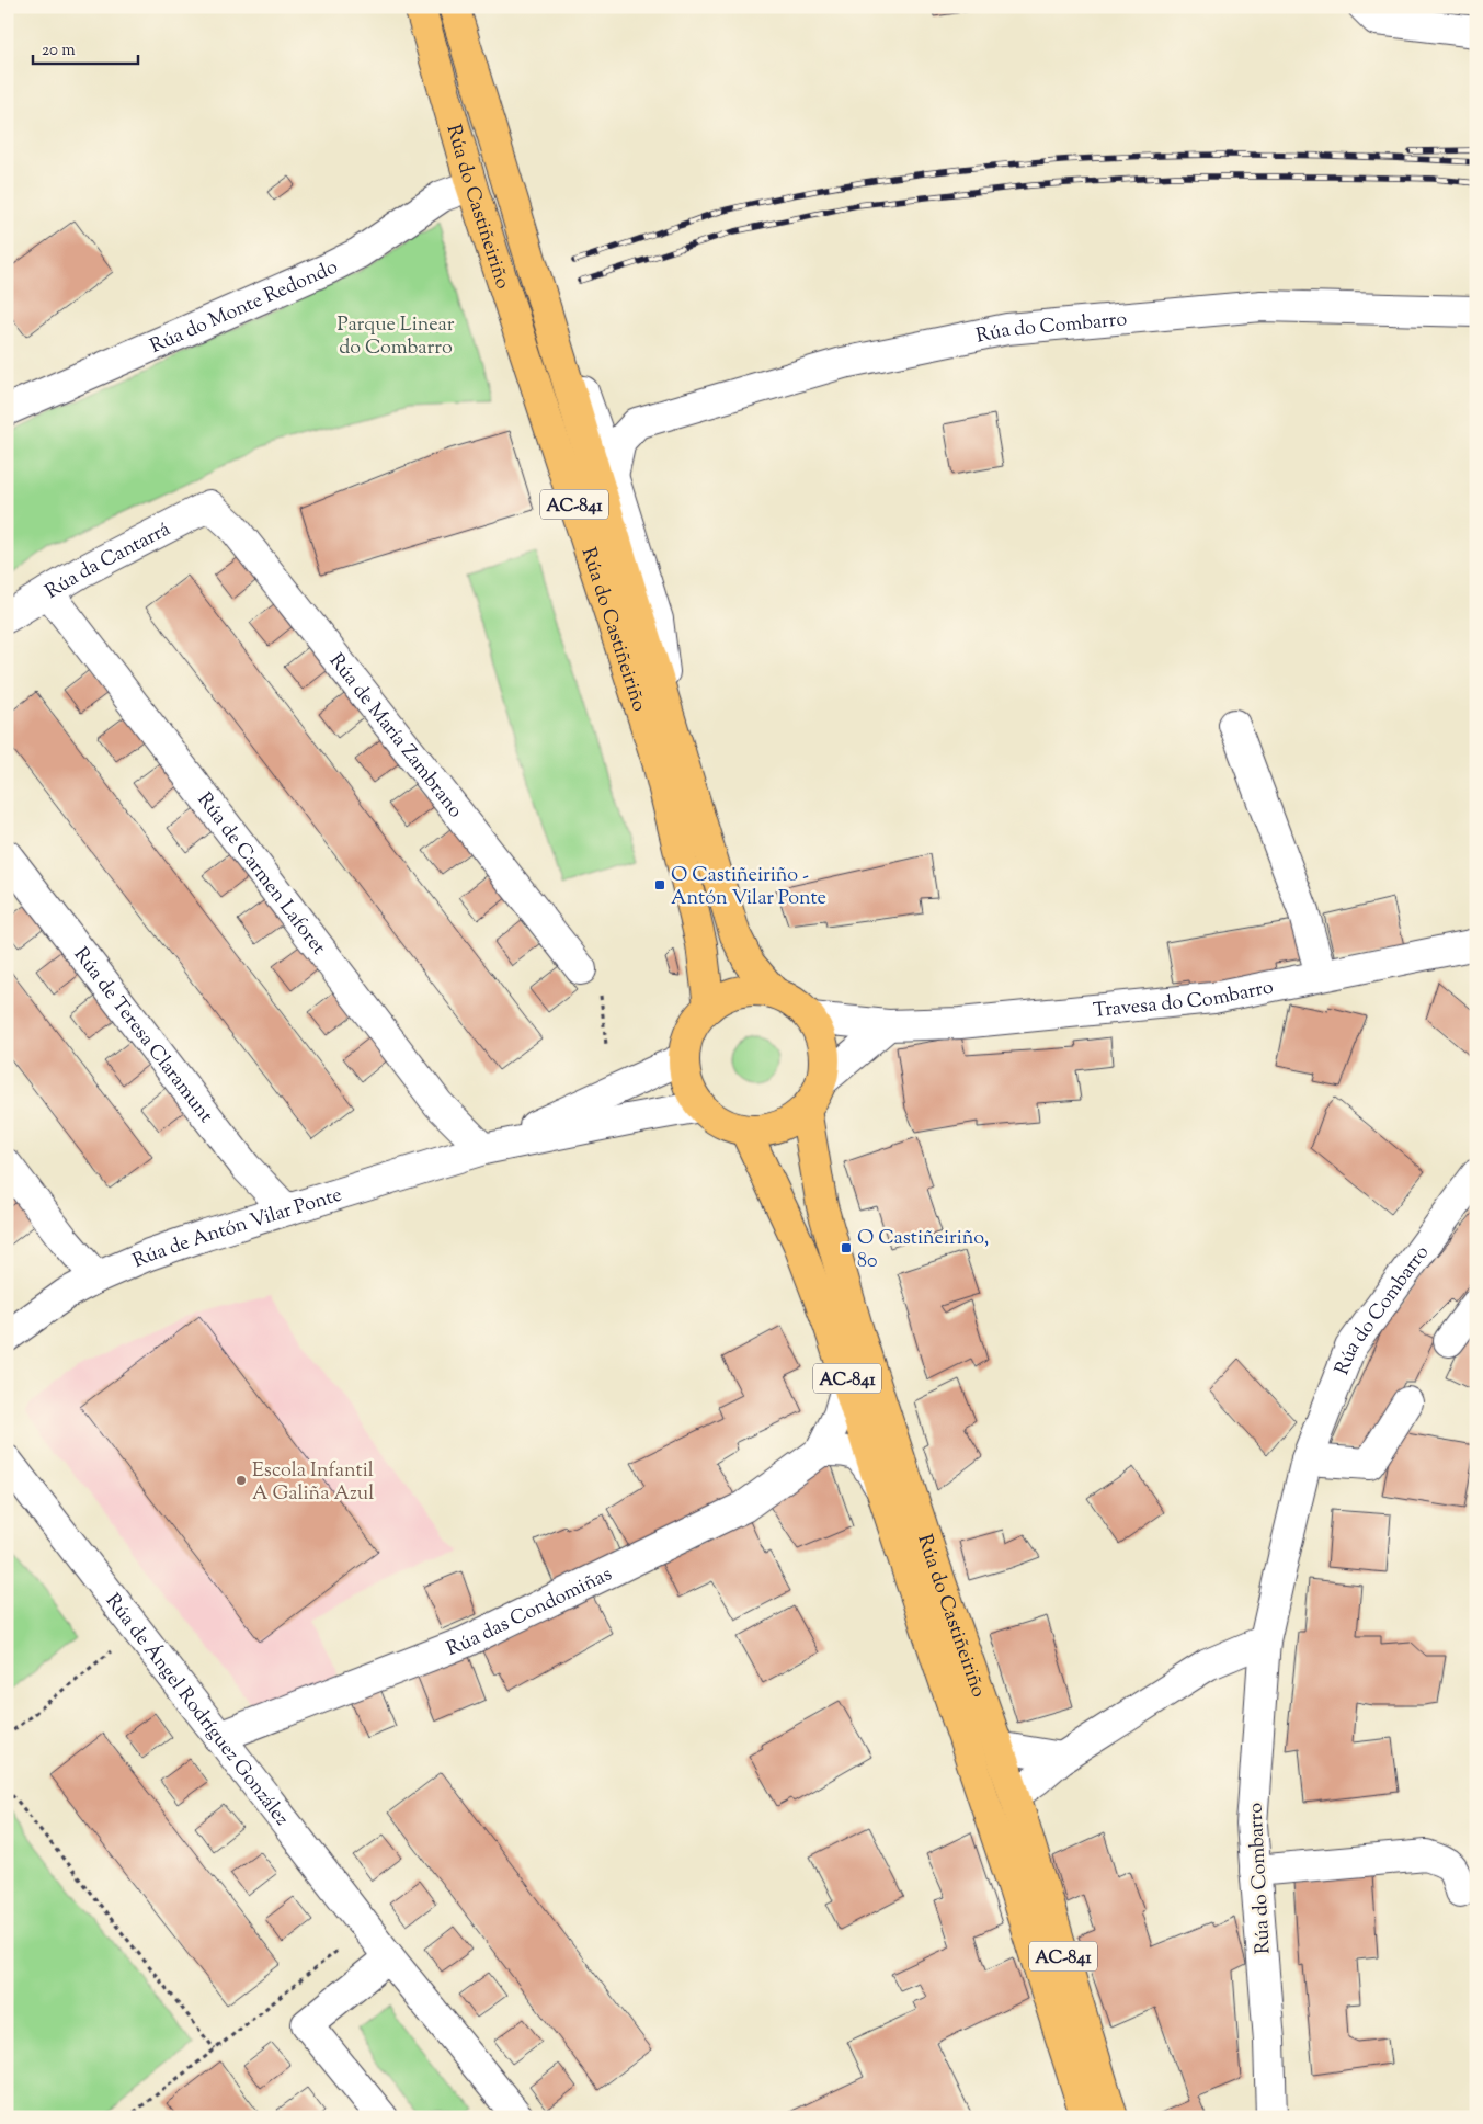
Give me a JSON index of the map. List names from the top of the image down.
{
  "streets": {
    "main road": ["Rúa do Castiñeiriño", "AC-841"],
    "street": [
      "Rúa do Monte Redondo",
      "Rúa do Combarro",
      "Rúa da Cantarrá",
      "Rúa de María Zambrano",
      "Rúa de Carmen Laforet",
      "Travesa do Combarro",
      "Rúa de Teresa Claramunt",
      "Rúa de Antón Vilar Ponte",
      "Rúa das Condomiñas",
      "Rúa de Ángel Rodríguez González"
    ]
  },
  "crossings": [
    ["Rúa do Castiñeiriño", "Rúa do Monte Redondo"],
    ["Rúa do Castiñeiriño", "Travesa do Combarro"],
    ["Rúa do Castiñeiriño", "Rúa de Antón Vilar Ponte"],
    ["Rúa do Castiñeiriño", "Rúa das Condomiñas"],
    ["Rúa da Cantarrá", "Rúa de María Zambrano"],
    ["Rúa da Cantarrá", "Rúa de Carmen Laforet"],
    ["Rúa de Carmen Laforet", "Rúa de Antón Vilar Ponte"],
    ["Travesa do Combarro", "Rúa de Antón Vilar Ponte"],
    ["Rúa de Teresa Claramunt", "Rúa de Antón Vilar Ponte"],
    ["Rúa das Condomiñas", "Rúa de Ángel Rodríguez González"]
  ],
  "parks": ["Parque Linear do Combarro"],
  "places": {
    "transit": ["O Castiñeiriño - Antón Vilar Ponte", "O Castiñeiriño, 80"],
    "other": ["Escola Infantil A Galiña Azul"]
  },
  "scale_bar": "20 m"
}
